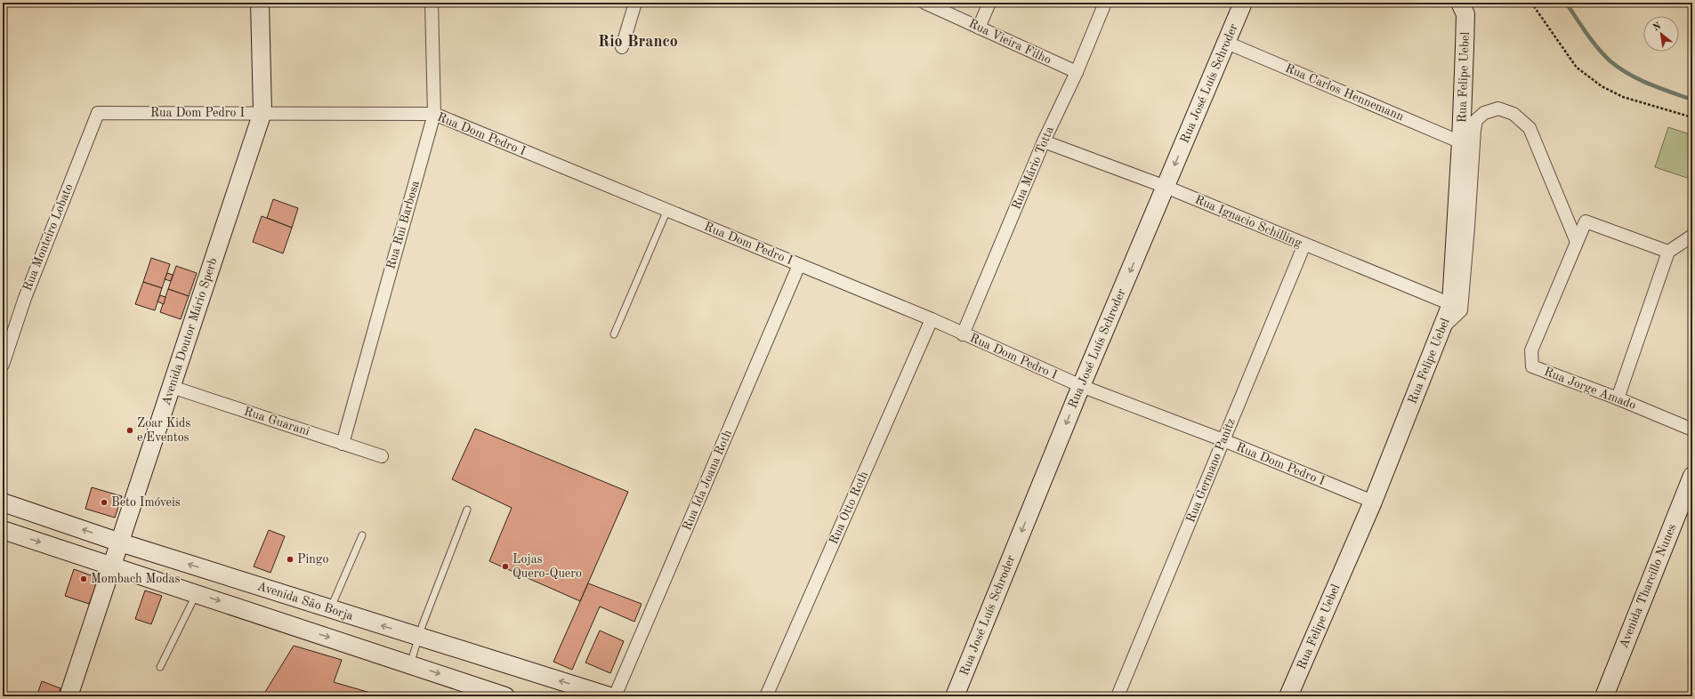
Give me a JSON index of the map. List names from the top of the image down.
{
  "streets": {
    "street": [
      "Rua Vieira Filho",
      "Rua Felipe Uebel",
      "Rua José Luís Schroder",
      "Rua Carlos Hennemann",
      "Rua Dom Pedro I",
      "Rua Mário Totta",
      "Rua Ignacio Schilling",
      "Rua Rui Barbosa",
      "Rua Monteiro Lobato",
      "Avenida Doutor Mário Sperb",
      "Rua Jorge Amado",
      "Rua Guarani",
      "Rua Germano Panitz",
      "Rua Ida Joana Roth",
      "Rua Otto Roth",
      "Avenida Tharcillo Nunes",
      "Avenida São Borja"
    ]
  },
  "crossings": [
    ["Rua Vieira Filho", "Rua Mário Totta"],
    ["Rua Felipe Uebel", "Rua Carlos Hennemann"],
    ["Rua Felipe Uebel", "Rua Dom Pedro I"],
    ["Rua Felipe Uebel", "Rua Ignacio Schilling"],
    ["Rua José Luís Schroder", "Rua Carlos Hennemann"],
    ["Rua José Luís Schroder", "Rua Dom Pedro I"],
    ["Rua José Luís Schroder", "Rua Ignacio Schilling"],
    ["Rua Dom Pedro I", "Rua Mário Totta"],
    ["Rua Dom Pedro I", "Rua Rui Barbosa"],
    ["Rua Dom Pedro I", "Rua Monteiro Lobato"],
    ["Rua Dom Pedro I", "Avenida Doutor Mário Sperb"],
    ["Rua Dom Pedro I", "Rua Germano Panitz"],
    ["Rua Dom Pedro I", "Rua Ida Joana Roth"],
    ["Rua Dom Pedro I", "Rua Otto Roth"],
    ["Rua Mário Totta", "Rua Ignacio Schilling"],
    ["Rua Ignacio Schilling", "Rua Germano Panitz"],
    ["Rua Rui Barbosa", "Rua Guarani"],
    ["Avenida Doutor Mário Sperb", "Rua Guarani"],
    ["Avenida Doutor Mário Sperb", "Avenida São Borja"]
  ],
  "one_way": ["Rua José Luís Schroder"],
  "districts": ["Rio Branco"],
  "places": [
    "Zoar Kids e Eventos",
    "Beto Imóveis",
    "Pingo",
    "Lojas Quero-Quero",
    "Mombach Modas"
  ],
  "north": "top left"
}
